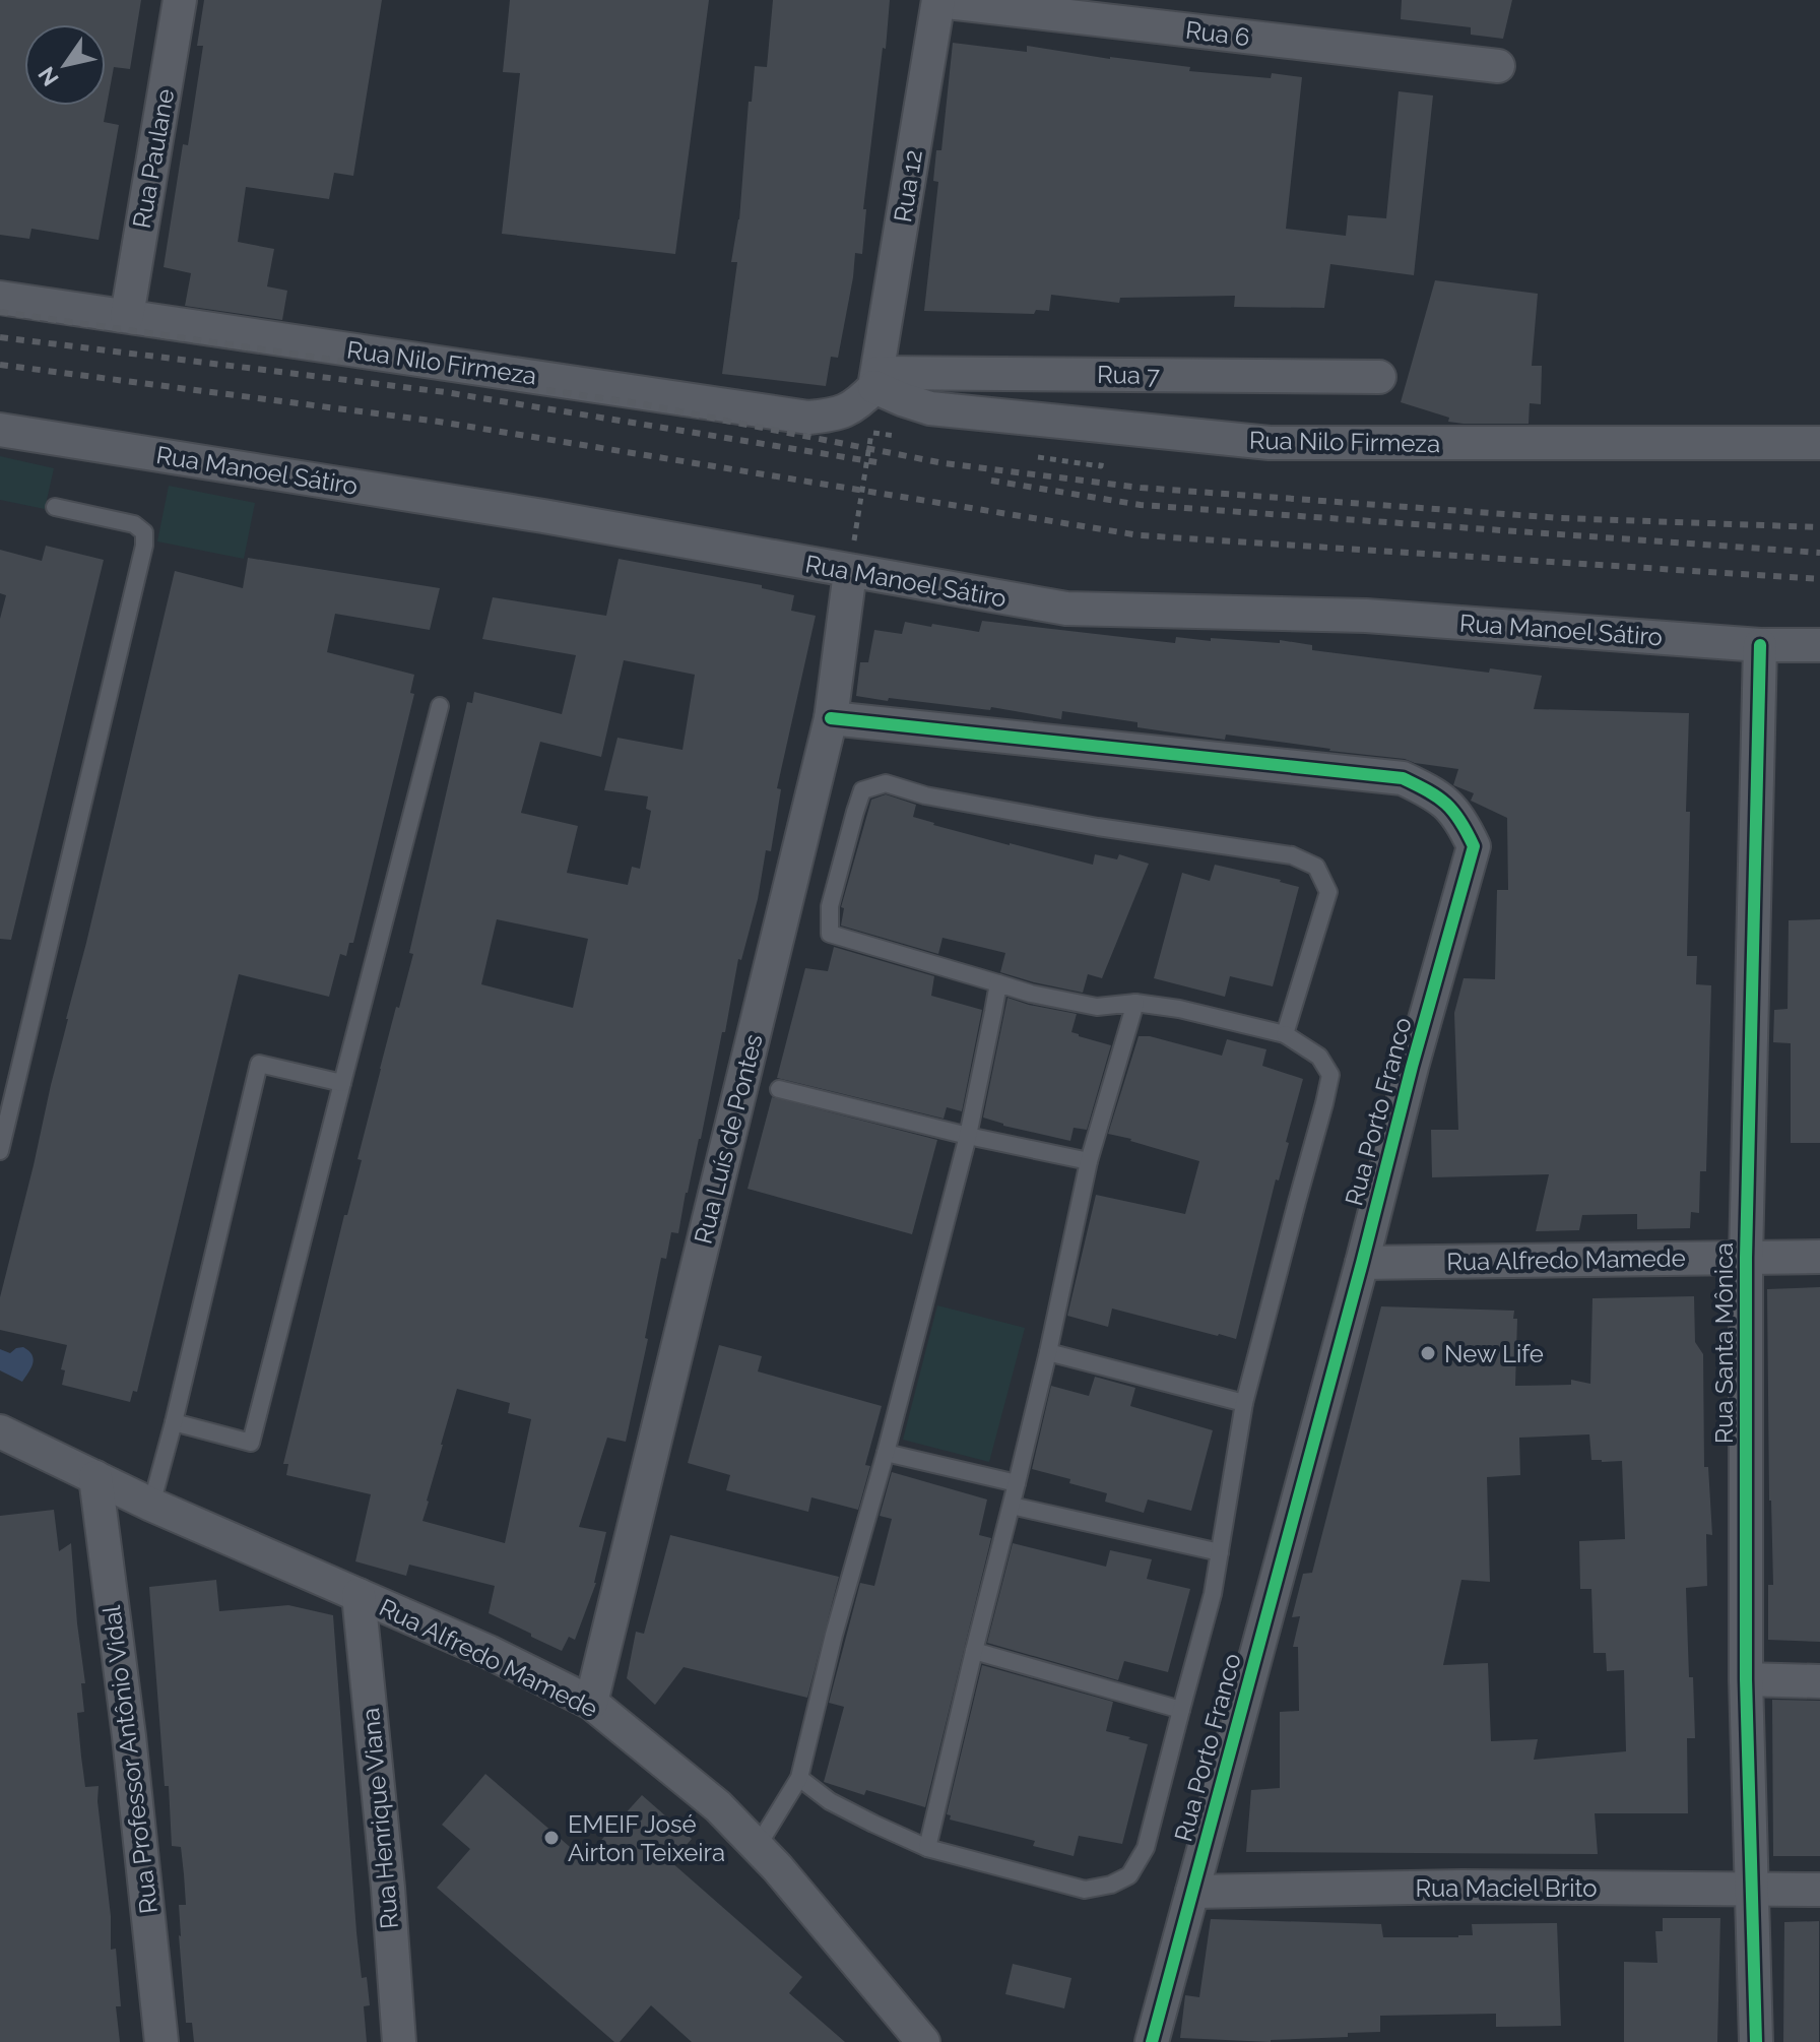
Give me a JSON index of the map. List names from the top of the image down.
{
  "streets": {
    "street": [
      "Rua 6",
      "Rua Paulane",
      "Rua 12",
      "Rua Nilo Firmeza",
      "Rua 7",
      "Rua Manoel Sátiro",
      "Rua Porto Franco",
      "Rua Luís de Pontes",
      "Rua Alfredo Mamede",
      "Rua Santa Mônica",
      "Rua Professor Antônio Vidal",
      "Rua Henrique Viana",
      "Rua Maciel Brito"
    ]
  },
  "crossings": [
    ["Rua 6", "Rua 12"],
    ["Rua Paulane", "Rua Nilo Firmeza"],
    ["Rua 12", "Rua Nilo Firmeza"],
    ["Rua 12", "Rua 7"],
    ["Rua Nilo Firmeza", "Rua 7"],
    ["Rua Manoel Sátiro", "Rua Luís de Pontes"],
    ["Rua Manoel Sátiro", "Rua Santa Mônica"],
    ["Rua Porto Franco", "Rua Luís de Pontes"],
    ["Rua Porto Franco", "Rua Alfredo Mamede"],
    ["Rua Porto Franco", "Rua Maciel Brito"],
    ["Rua Luís de Pontes", "Rua Alfredo Mamede"],
    ["Rua Alfredo Mamede", "Rua Santa Mônica"],
    ["Rua Alfredo Mamede", "Rua Professor Antônio Vidal"],
    ["Rua Alfredo Mamede", "Rua Henrique Viana"],
    ["Rua Santa Mônica", "Rua Maciel Brito"]
  ],
  "places": ["New Life", "EMEIF José Airton Teixeira"],
  "north": "bottom left"
}
